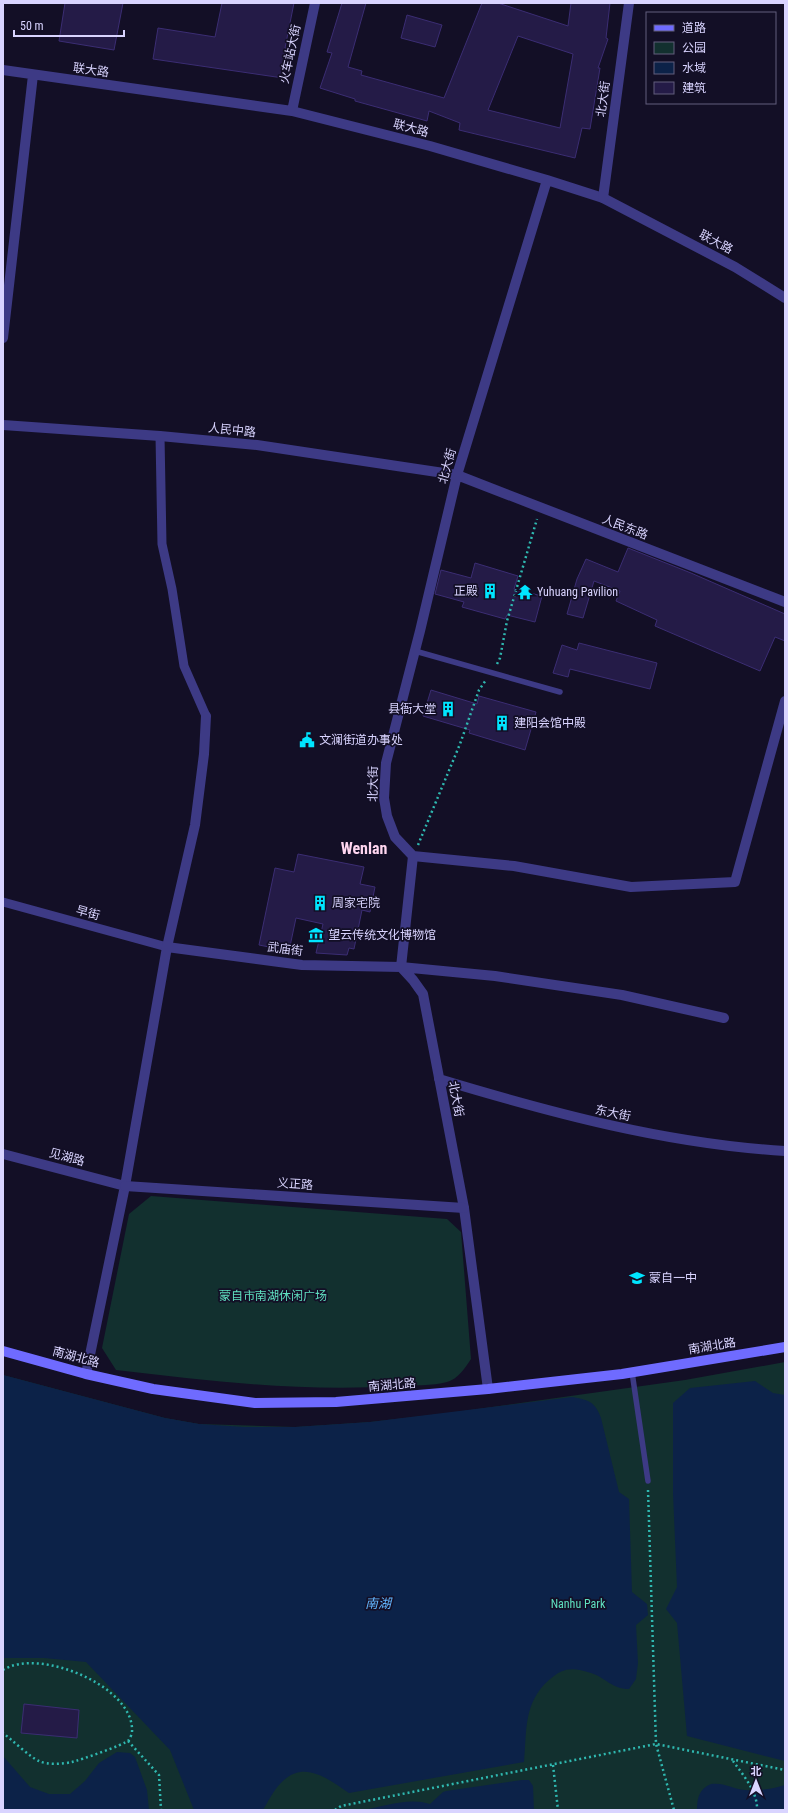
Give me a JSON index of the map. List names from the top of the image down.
{
  "streets": {
    "main road": ["南湖北路"],
    "street": [
      "火车站大街",
      "联大路",
      "北大街",
      "人民中路",
      "人民东路",
      "早街",
      "武庙街",
      "东大街",
      "见湖路",
      "义正路"
    ]
  },
  "crossings": [
    ["火车站大街", "联大路"],
    ["联大路", "北大街"],
    ["北大街", "人民中路"],
    ["北大街", "人民东路"],
    ["北大街", "武庙街"],
    ["北大街", "东大街"],
    ["北大街", "义正路"],
    ["北大街", "南湖北路"],
    ["人民中路", "人民东路"],
    ["早街", "武庙街"],
    ["见湖路", "义正路"]
  ],
  "districts": ["Wenlan"],
  "water": ["南湖"],
  "parks": ["蒙自市南湖休闲广场", "Nanhu Park"],
  "places": {
    "building": [
      "正殿",
      "县衙大堂",
      "建阳会馆中殿",
      "周家宅院"
    ],
    "temple": ["Yuhuang Pavilion"],
    "public building": ["文澜街道办事处"],
    "museum": ["望云传统文化博物馆"],
    "school or university": ["蒙自一中"]
  },
  "legend": [
    "道路",
    "公园",
    "水域",
    "建筑"
  ],
  "scale_bar": "50 m",
  "north": "top"
}
